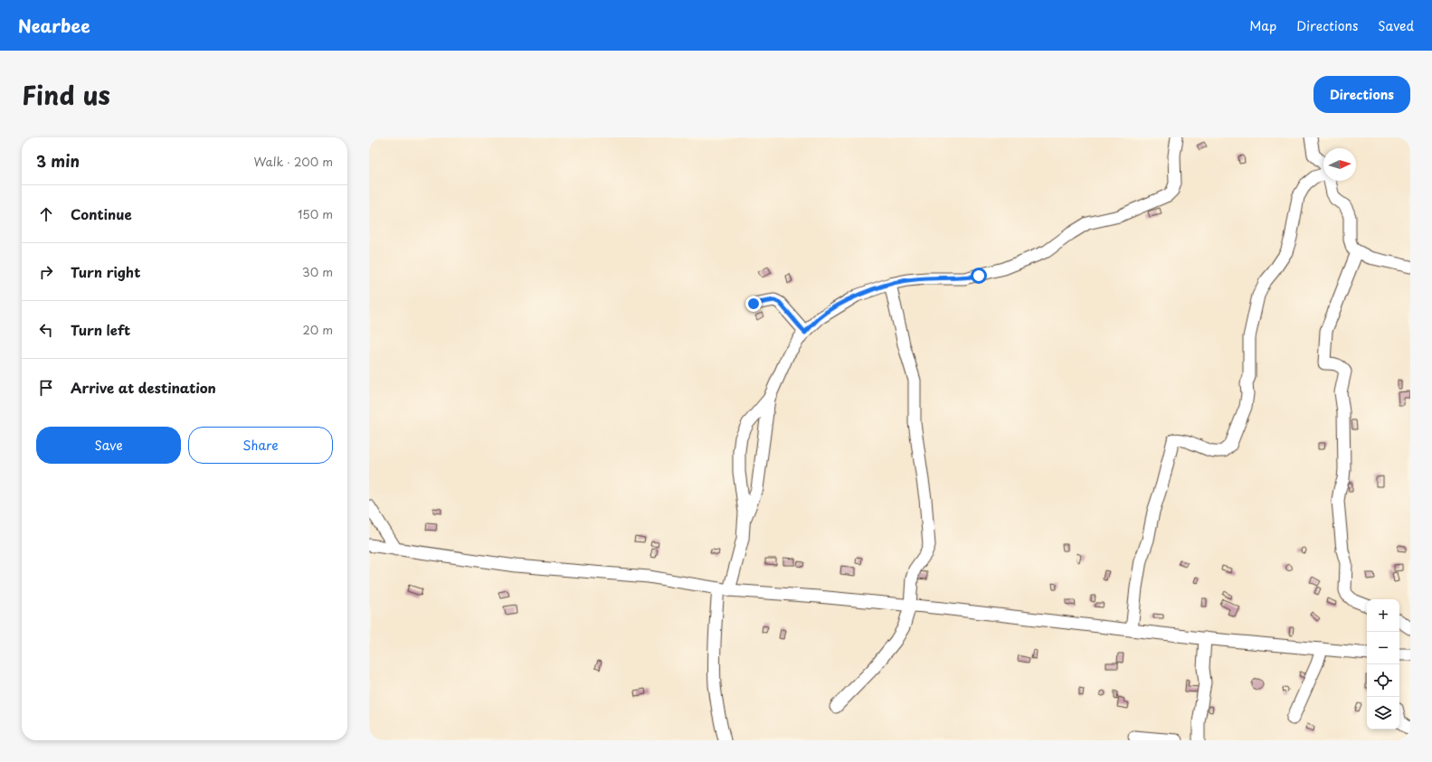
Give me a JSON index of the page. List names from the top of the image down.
{
  "north": "right",
  "page": {
    "header": "Nearbee",
    "nav": ["Map", "Directions", "Saved"],
    "title": "Find us",
    "buttons": [
      "Directions",
      ["Save", "Share"]
    ],
    "heading": ["3 min", "Walk · 200 m"],
    "list": [
      ["Continue", "150 m"],
      ["Turn right", "30 m"],
      ["Turn left", "20 m"],
      "Arrive at destination"
    ],
    "map_buttons": ["+", "−"]
  }
}
